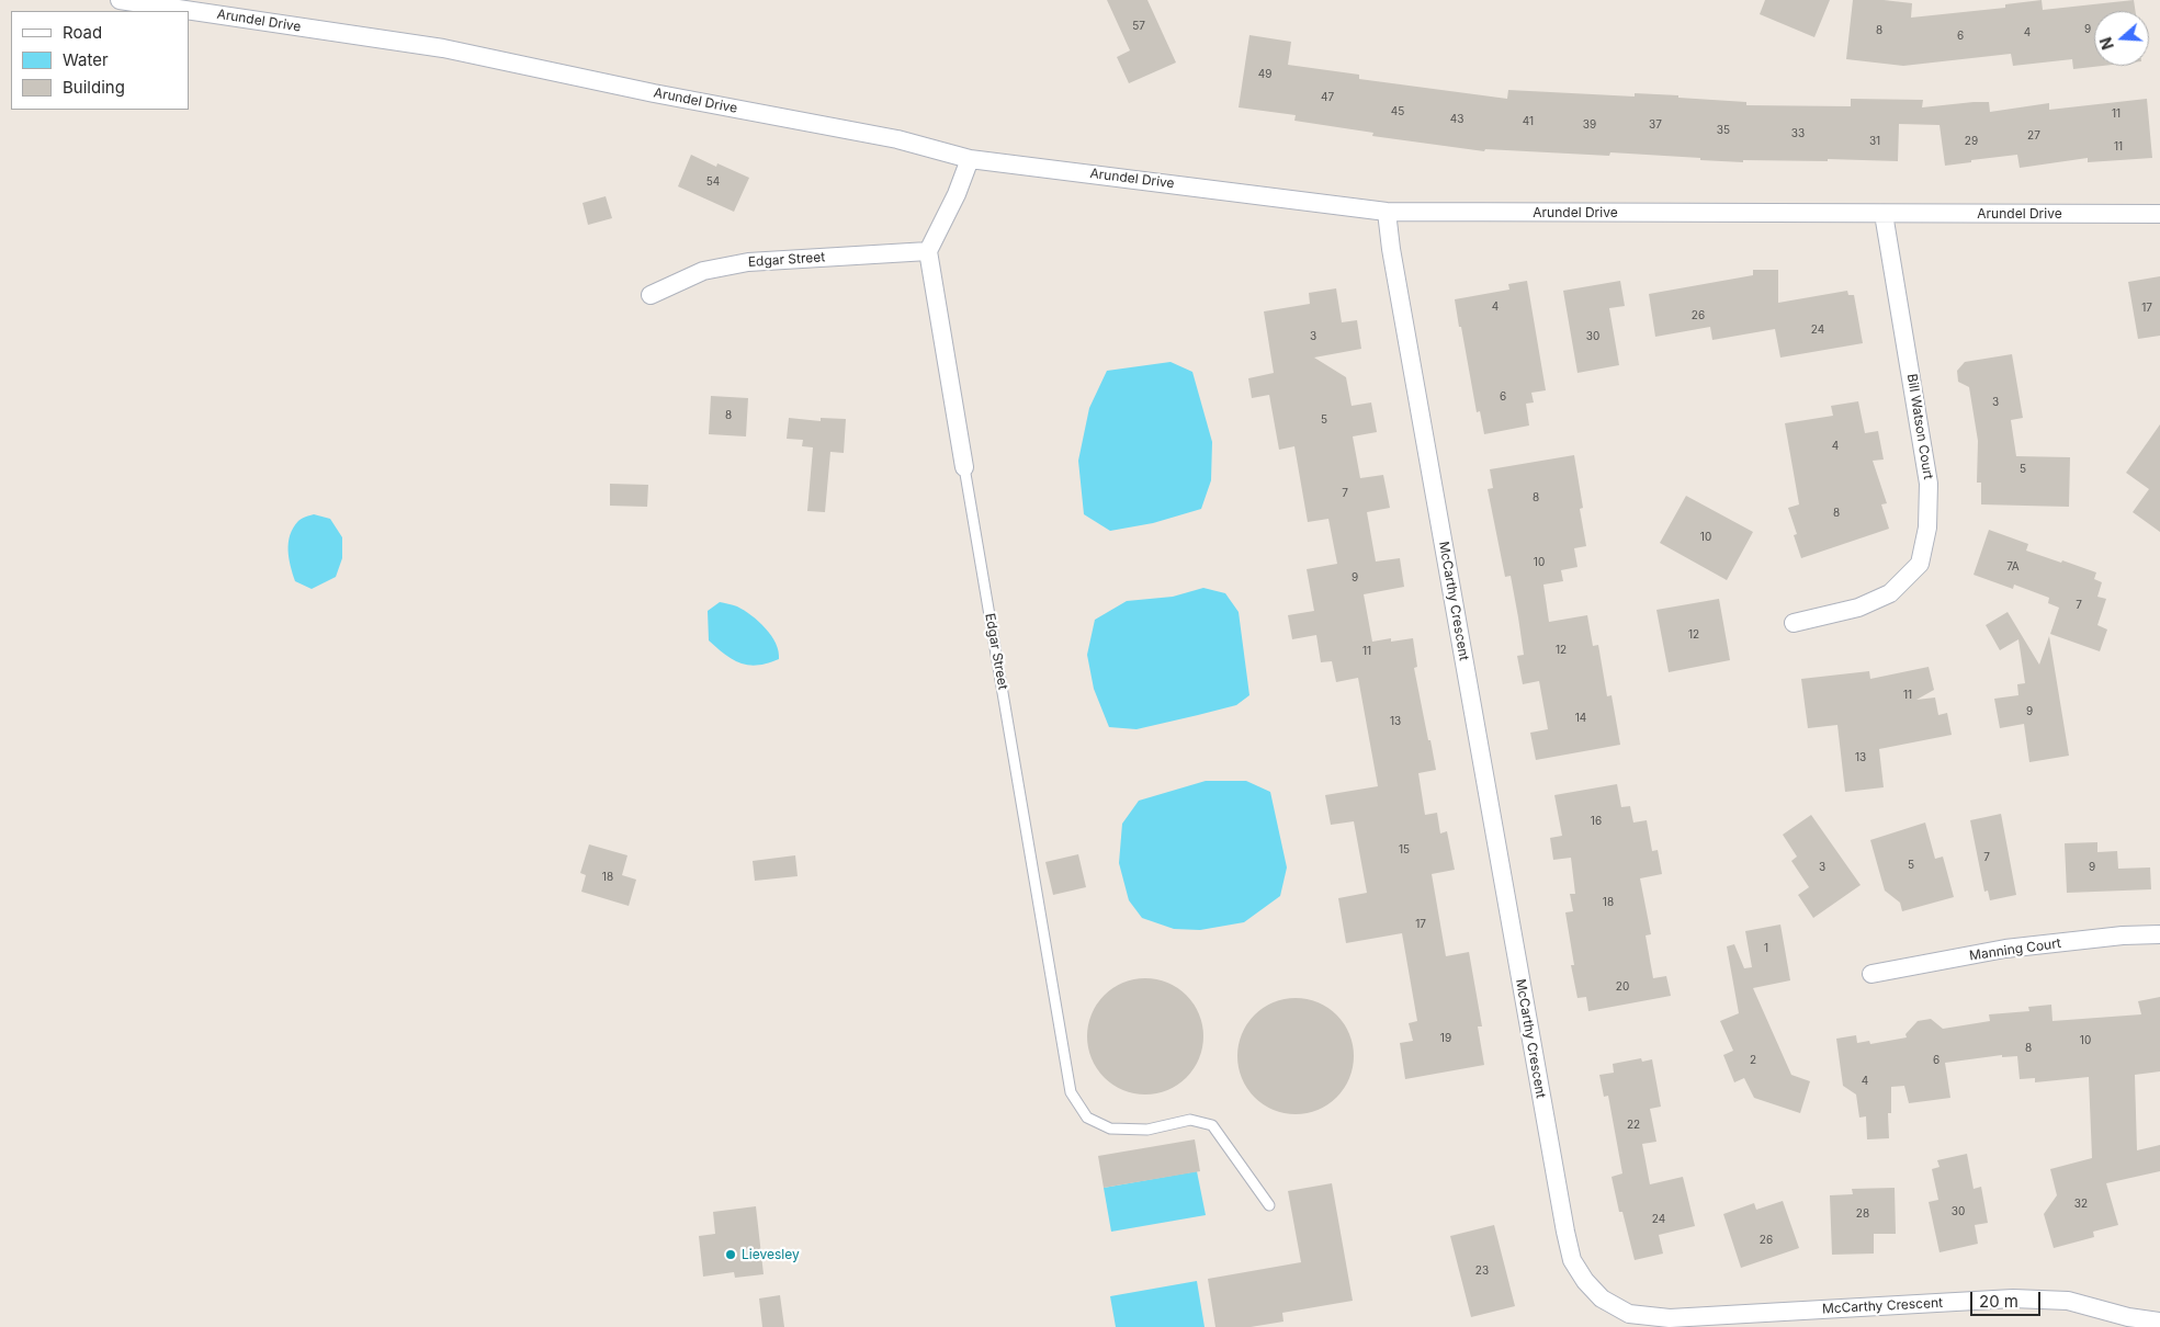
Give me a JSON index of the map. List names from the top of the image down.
{
  "streets": {
    "street": [
      "Arundel Drive",
      "Edgar Street",
      "Bill Watson Court",
      "McCarthy Crescent",
      "Manning Court"
    ]
  },
  "crossings": [
    ["Arundel Drive", "Bill Watson Court"],
    ["Arundel Drive", "McCarthy Crescent"]
  ],
  "places": ["Lievesley"],
  "house_numbers": [
    "57",
    "9",
    "8",
    "4",
    "6",
    "49",
    "47",
    "45",
    "11",
    "43",
    "41",
    "39",
    "37",
    "35",
    "33",
    "27",
    "31",
    "29",
    "11",
    "54",
    "4",
    "17",
    "26",
    "24",
    "3",
    "30",
    "6",
    "3",
    "8",
    "5",
    "4",
    "5",
    "7",
    "8",
    "8",
    "10",
    "10",
    "7A",
    "9",
    "7",
    "12",
    "12",
    "11",
    "11",
    "9",
    "14",
    "13",
    "13",
    "16",
    "15",
    "7",
    "5",
    "3",
    "9",
    "18",
    "18",
    "17",
    "1",
    "20",
    "19",
    "10",
    "8",
    "2",
    "6",
    "4",
    "22",
    "32",
    "30",
    "28",
    "24",
    "26",
    "23"
  ],
  "legend": ["Road", "Water", "Building"],
  "scale_bar": "20 m",
  "north": "left"
}
